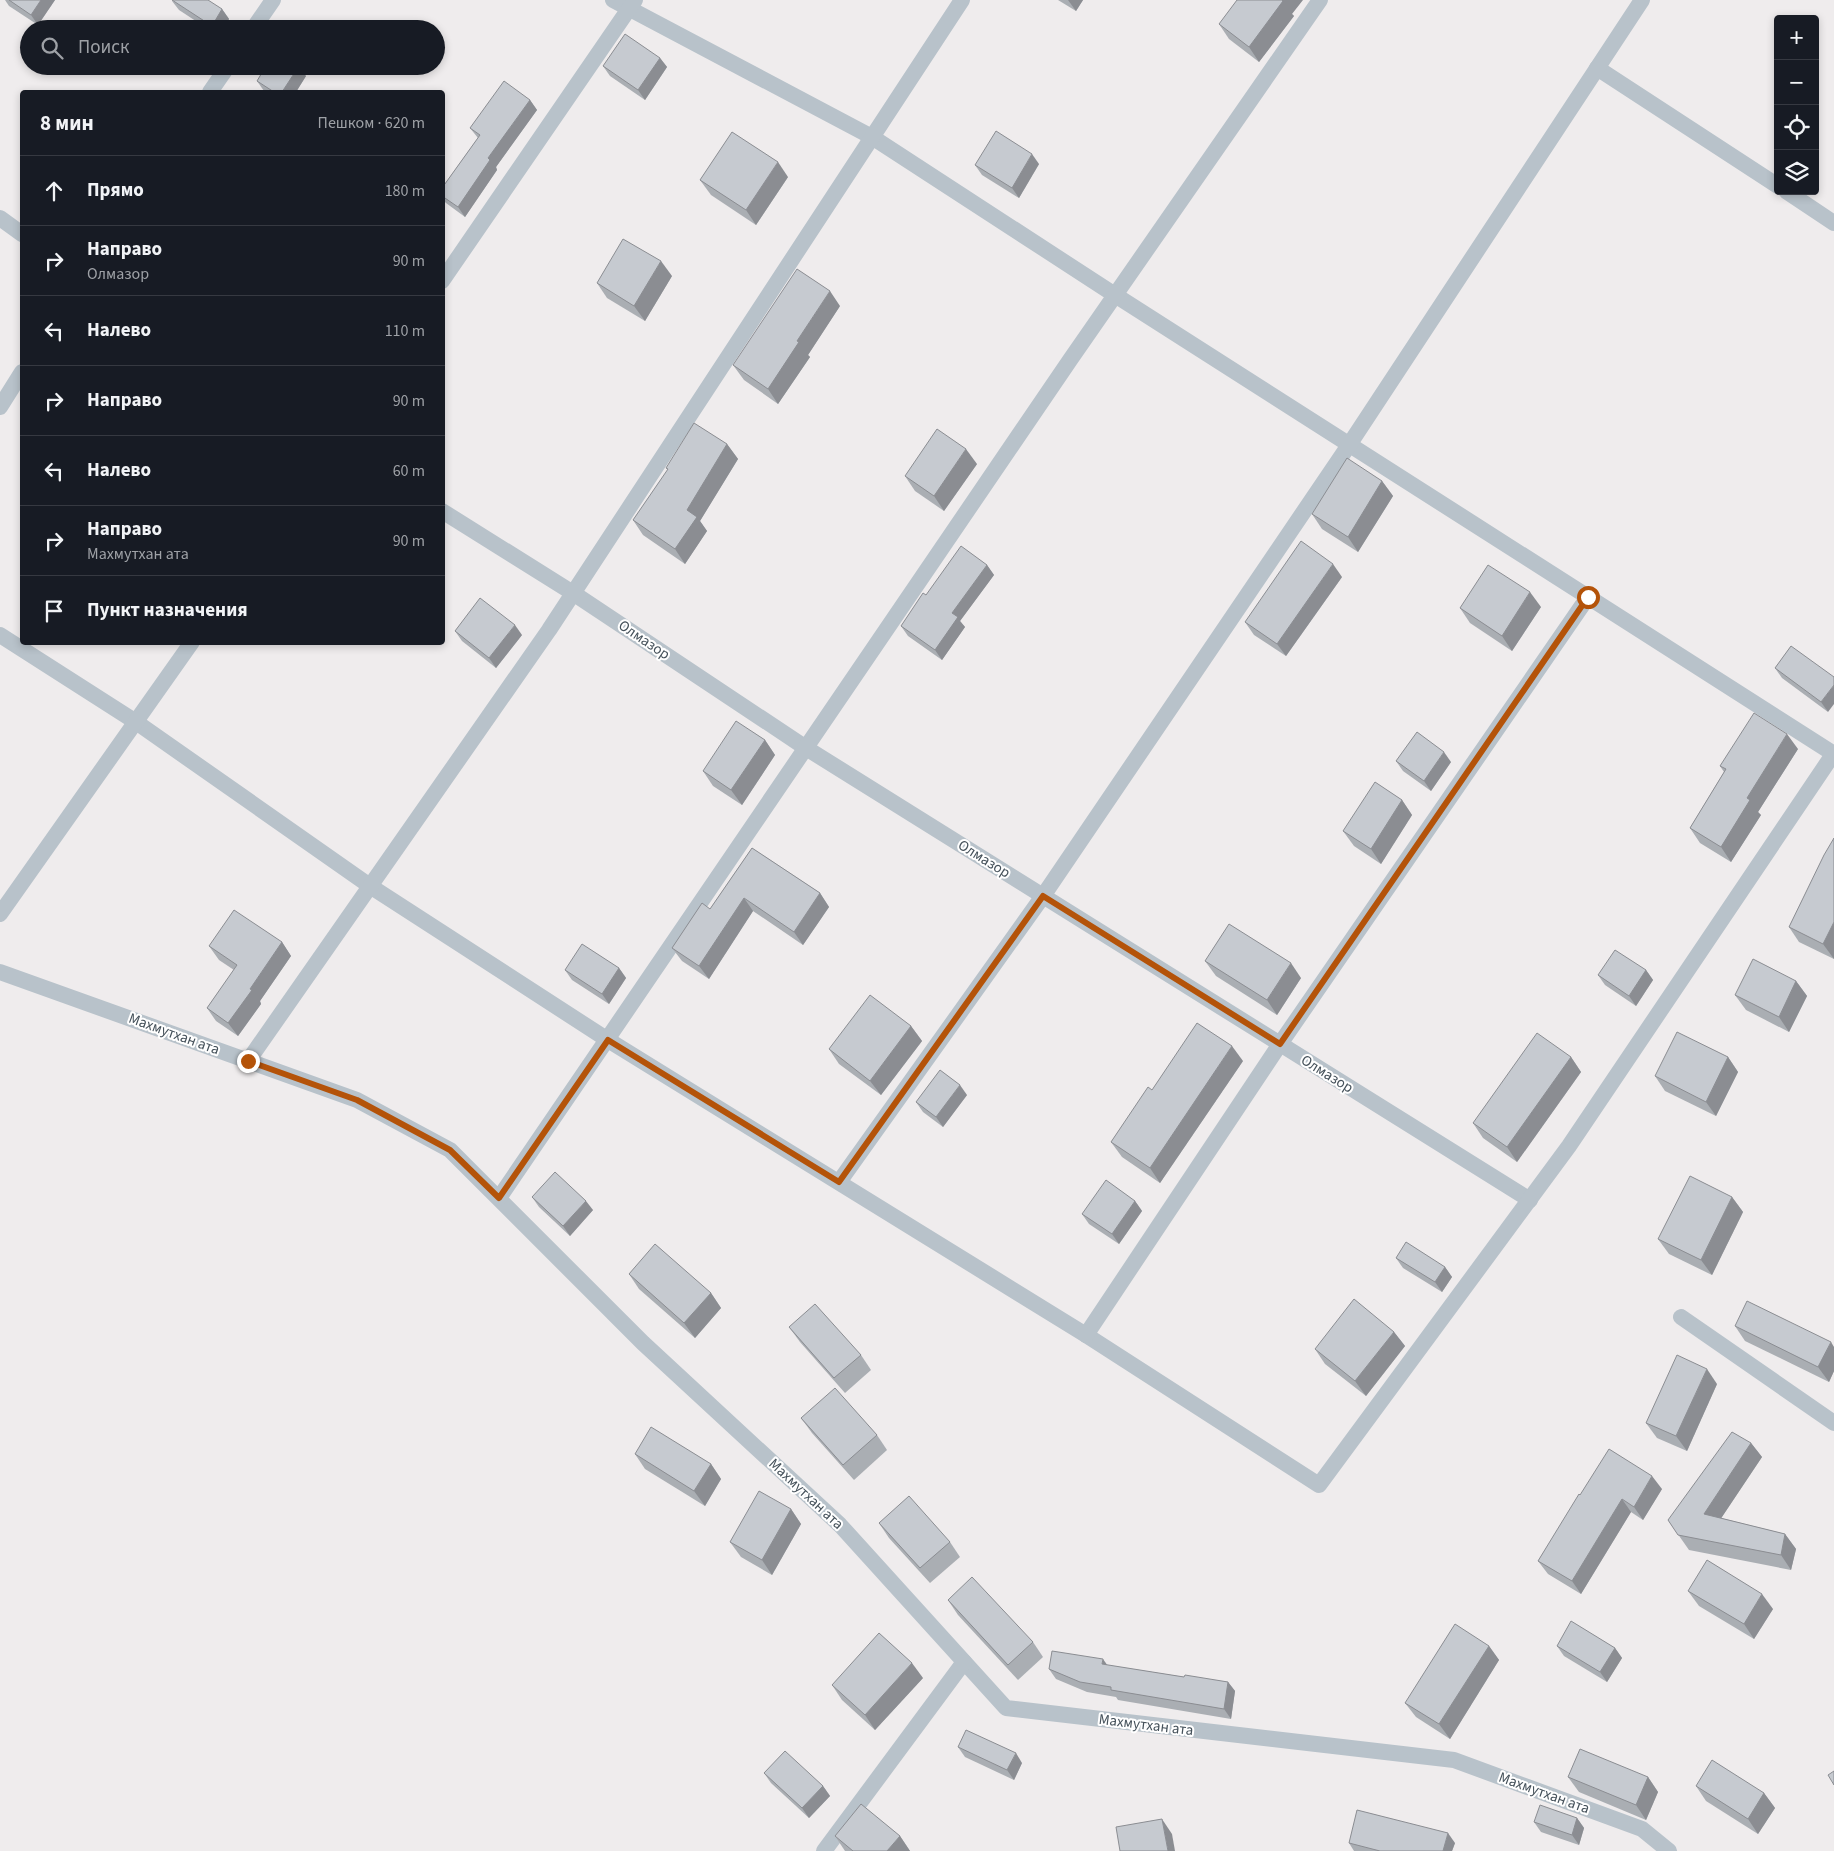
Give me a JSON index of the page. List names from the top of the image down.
{
  "streets": {
    "street": ["Олмазор", "Махмутхан ата"]
  },
  "page": {
    "map_buttons": ["+", "−"],
    "search": "Поиск",
    "heading": ["8 мин", "Пешком · 620 m"],
    "list": [
      ["Прямо", "180 m"],
      ["Направо", "Олмазор", "90 m"],
      ["Налево", "110 m"],
      ["Направо", "90 m"],
      ["Налево", "60 m"],
      ["Направо", "Махмутхан ата", "90 m"],
      "Пункт назначения"
    ]
  }
}
